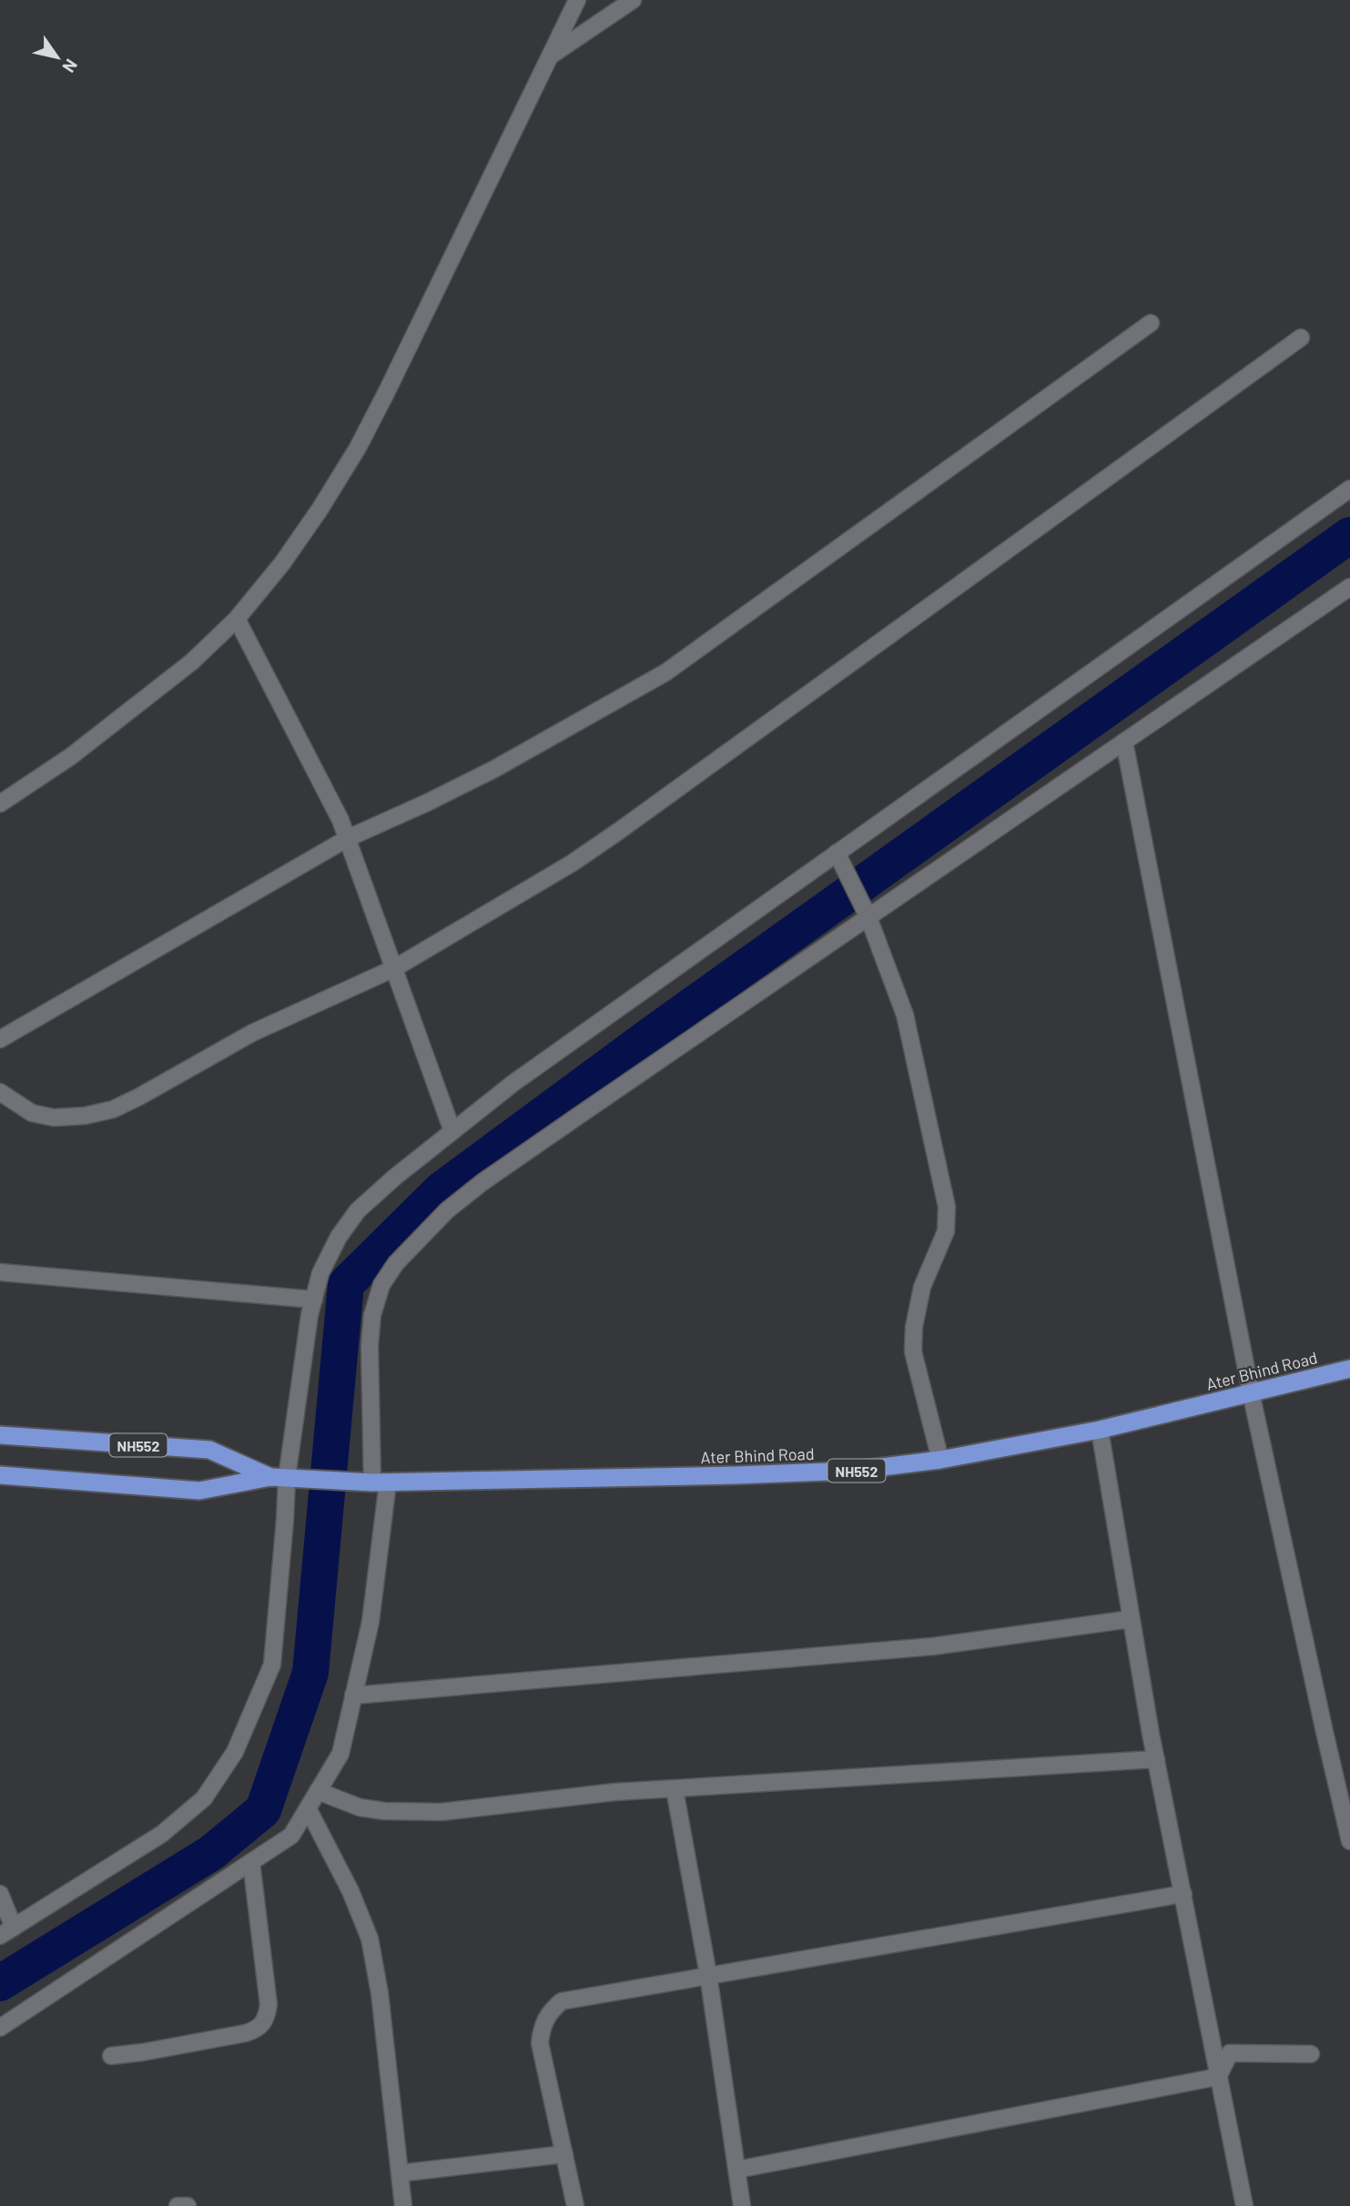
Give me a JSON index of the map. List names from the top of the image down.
{
  "streets": {
    "highway": ["Ater Bhind Road", "NH552"]
  },
  "north": "bottom right"
}
